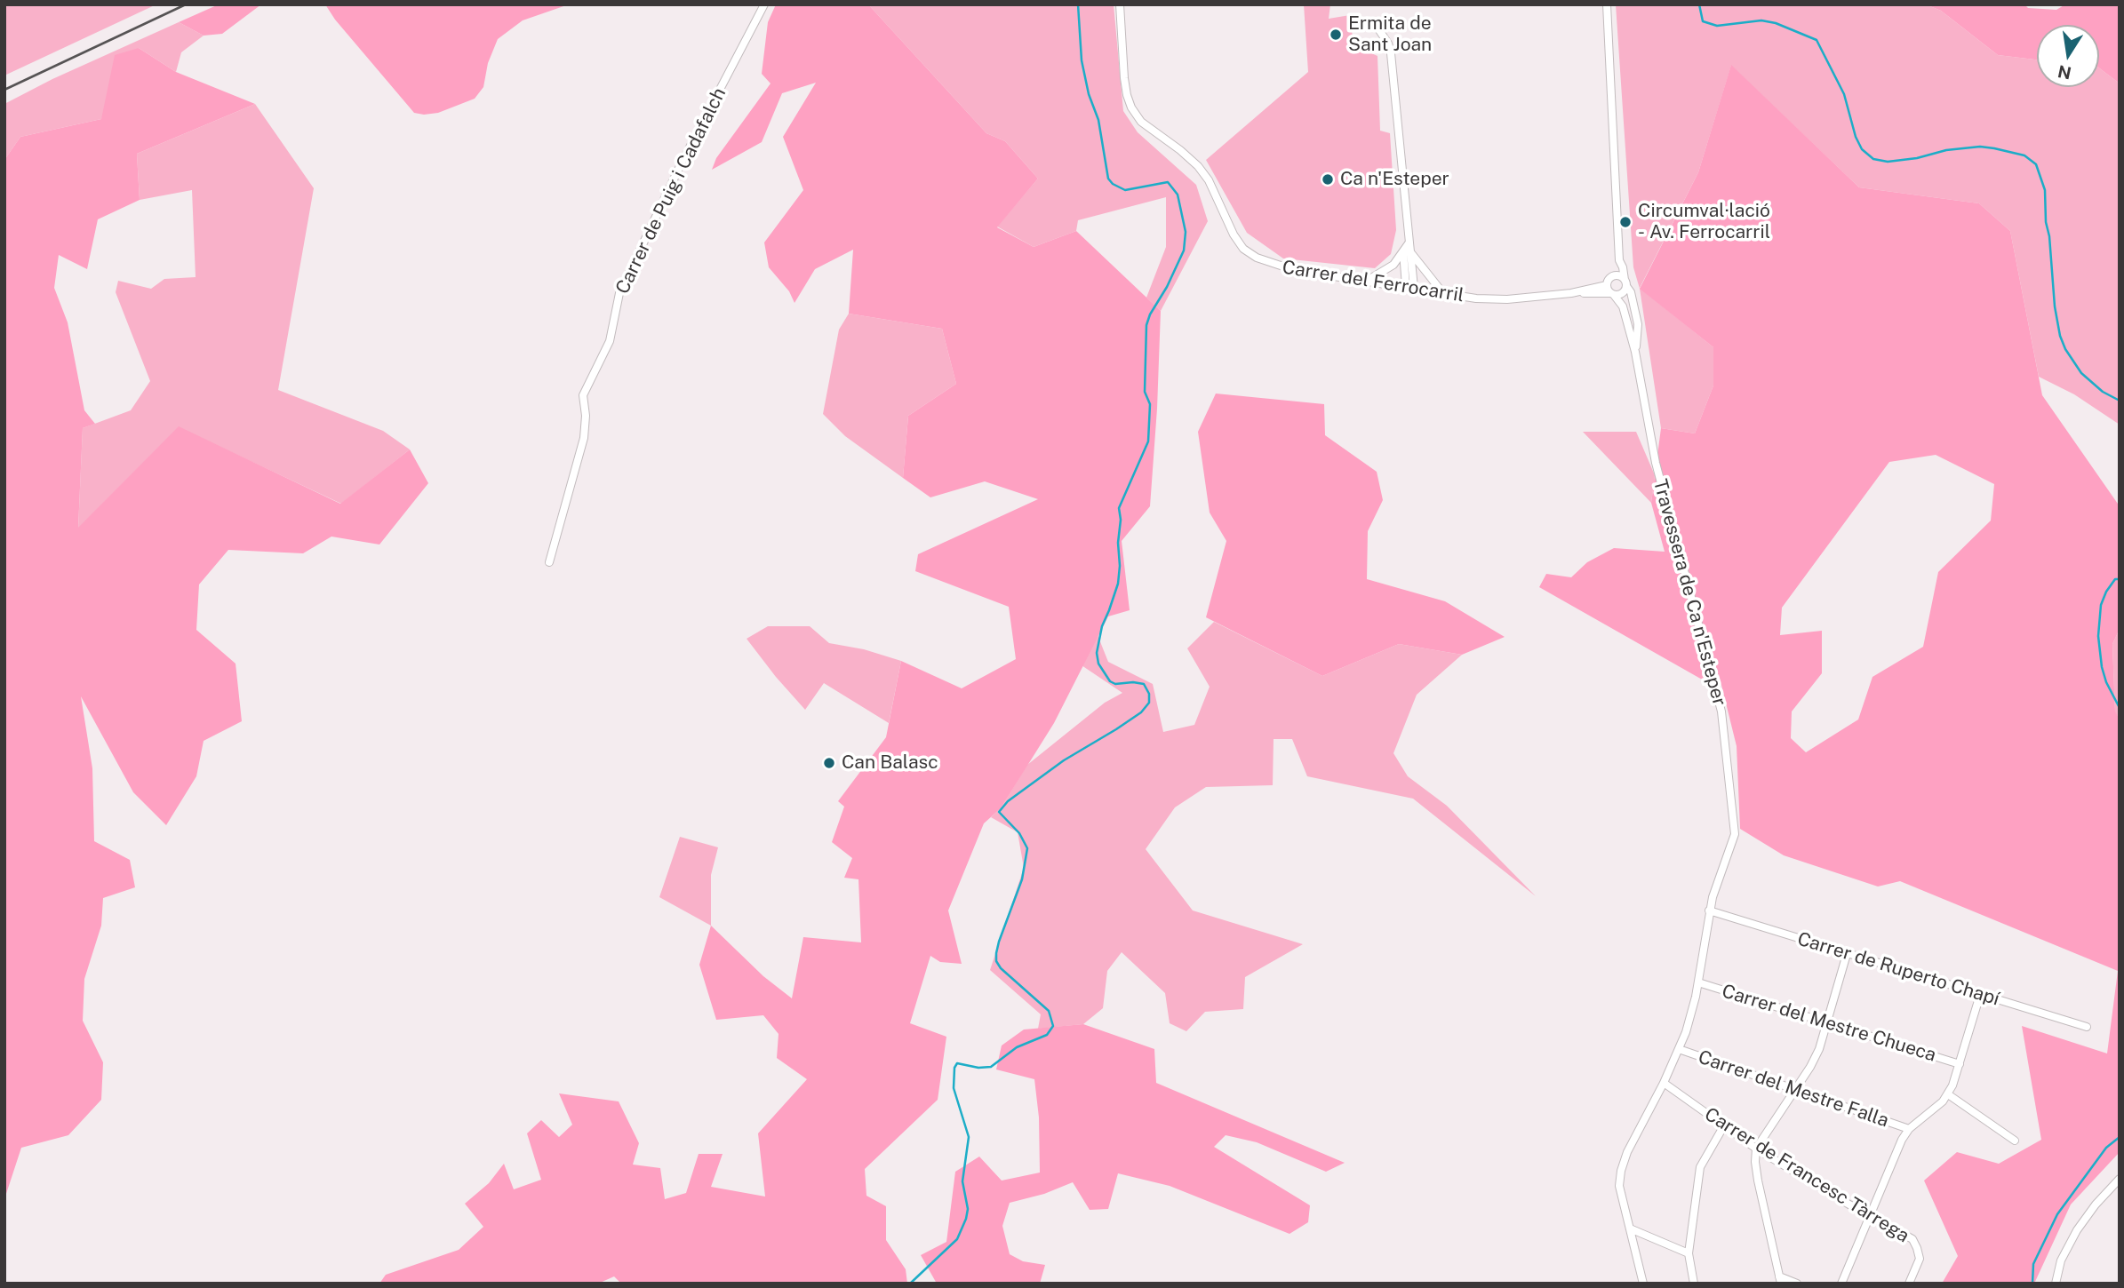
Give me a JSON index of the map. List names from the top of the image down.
{
  "streets": {
    "street": [
      "Carrer de Puig i Cadafalch",
      "Carrer del Ferrocarril",
      "Travessera de Ca n'Esteper",
      "Carrer de Ruperto Chapí",
      "Carrer del Mestre Chueca",
      "Carrer del Mestre Falla",
      "Carrer de Francesc Tàrrega"
    ]
  },
  "crossings": [
    ["Carrer del Ferrocarril", "Travessera de Ca n'Esteper"],
    ["Travessera de Ca n'Esteper", "Carrer de Ruperto Chapí"]
  ],
  "places": [
    "Ermita de Sant Joan",
    "Ca n'Esteper",
    "Circumval·lació - Av. Ferrocarril",
    "Can Balasc"
  ],
  "north": "bottom"
}
